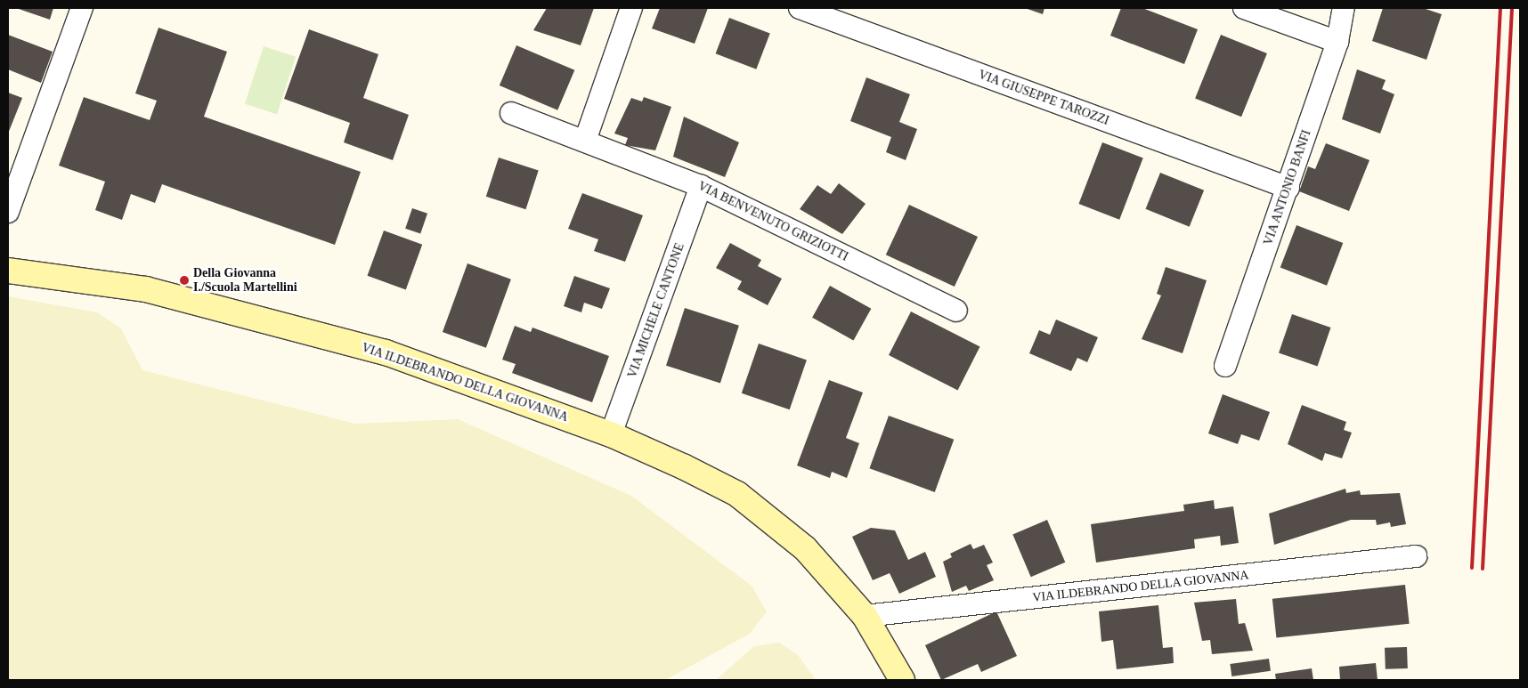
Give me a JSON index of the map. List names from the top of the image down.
{
  "streets": {
    "street": [
      "VIA GIUSEPPE TAROZZI",
      "VIA ANTONIO BANFI",
      "VIA BENVENUTO GRIZIOTTI",
      "VIA MICHELE CANTONE",
      "VIA ILDEBRANDO DELLA GIOVANNA"
    ]
  },
  "crossings": [
    ["VIA GIUSEPPE TAROZZI", "VIA ANTONIO BANFI"],
    ["VIA BENVENUTO GRIZIOTTI", "VIA MICHELE CANTONE"],
    ["VIA MICHELE CANTONE", "VIA ILDEBRANDO DELLA GIOVANNA"]
  ],
  "places": ["Della Giovanna I./Scuola Martellini"]
}
